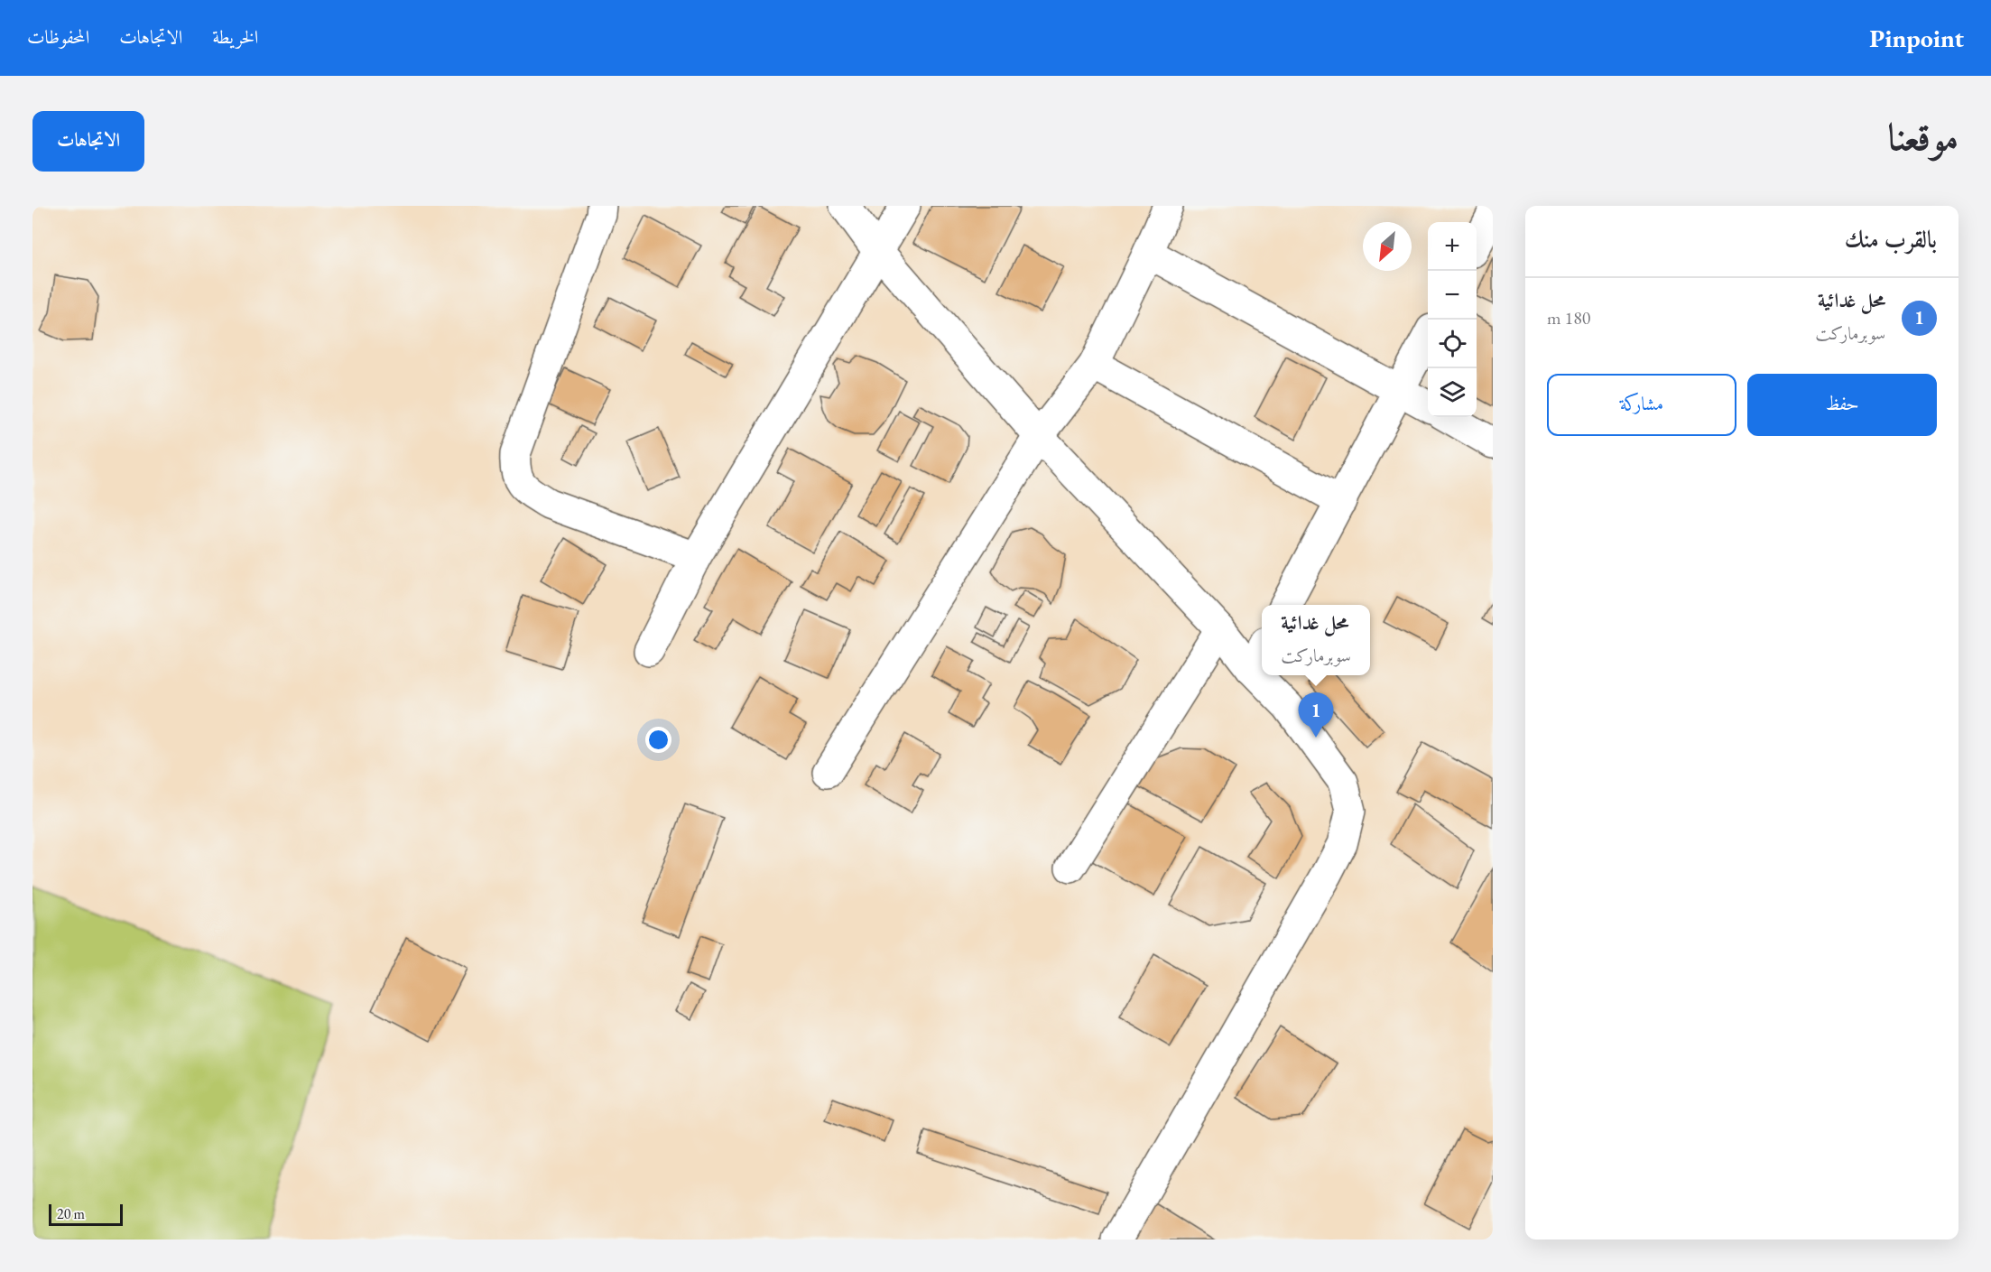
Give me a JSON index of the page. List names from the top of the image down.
{
  "scale_bar": "20 m",
  "north": "bottom left",
  "page": {
    "header": "Pinpoint",
    "nav": ["الخريطة", "الاتجاهات", "المحفوظات"],
    "title": "موقعنا",
    "buttons": [
      "الاتجاهات",
      ["حفظ", "مشاركة"]
    ],
    "heading": "بالقرب منك",
    "map_buttons": ["+", "−"],
    "list": [
      {
        "mark": "1",
        "name": "محل غدائية",
        "note": "سوبرماركت",
        "value": "180 m"
      }
    ],
    "popup": ["محل غدائية", "سوبرماركت"],
    "pins": "1",
    "scale": "20 m"
  }
}
